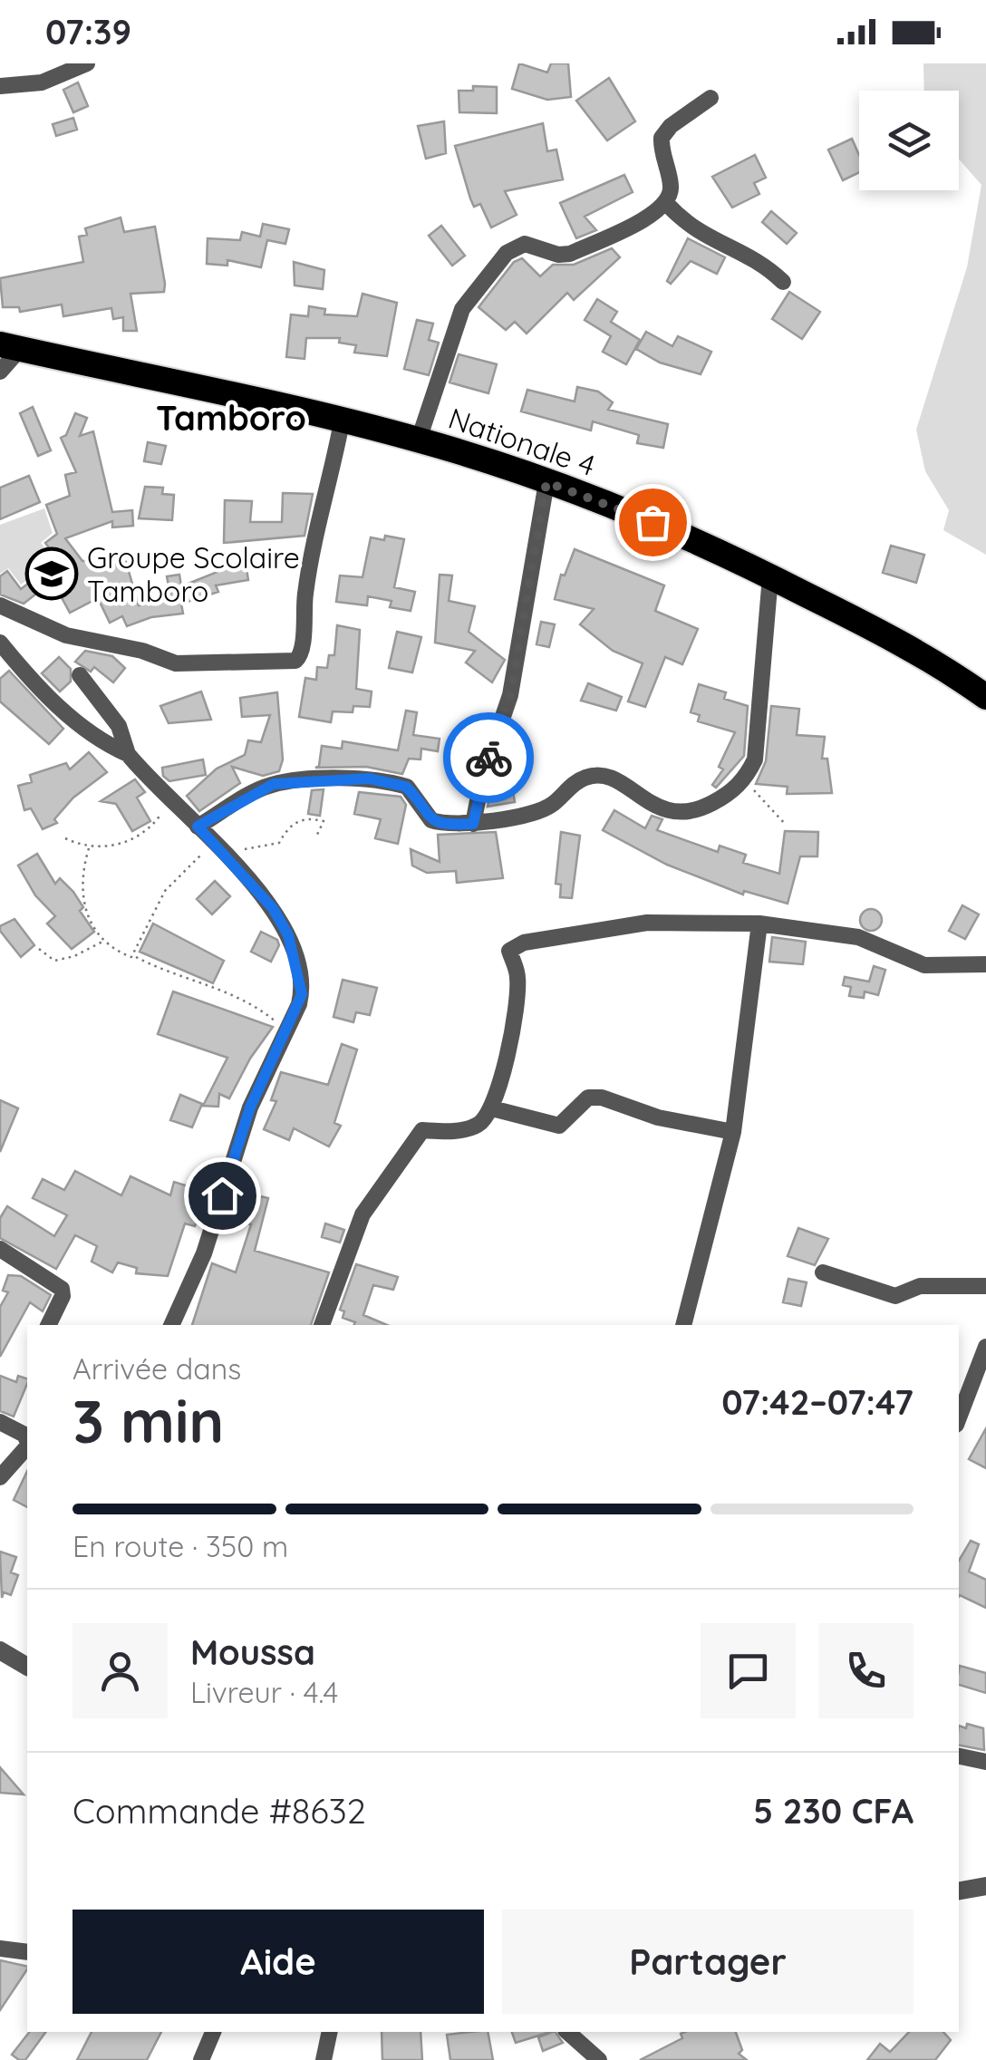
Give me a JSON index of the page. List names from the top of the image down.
{
  "streets": {
    "highway": ["Nationale 4"]
  },
  "districts": ["Tamboro"],
  "places": {
    "school or university": ["Groupe Scolaire Tamboro"]
  },
  "page": {
    "status": "07:39",
    "heading": ["3 min", "Arrivée dans", "07:42–07:47"],
    "panel": [
      "Moussa",
      "Livreur · 4.4",
      "Commande #8632",
      "5 230 CFA"
    ],
    "bar": "En route · 350 m",
    "buttons": ["Aide", "Partager"]
  }
}
